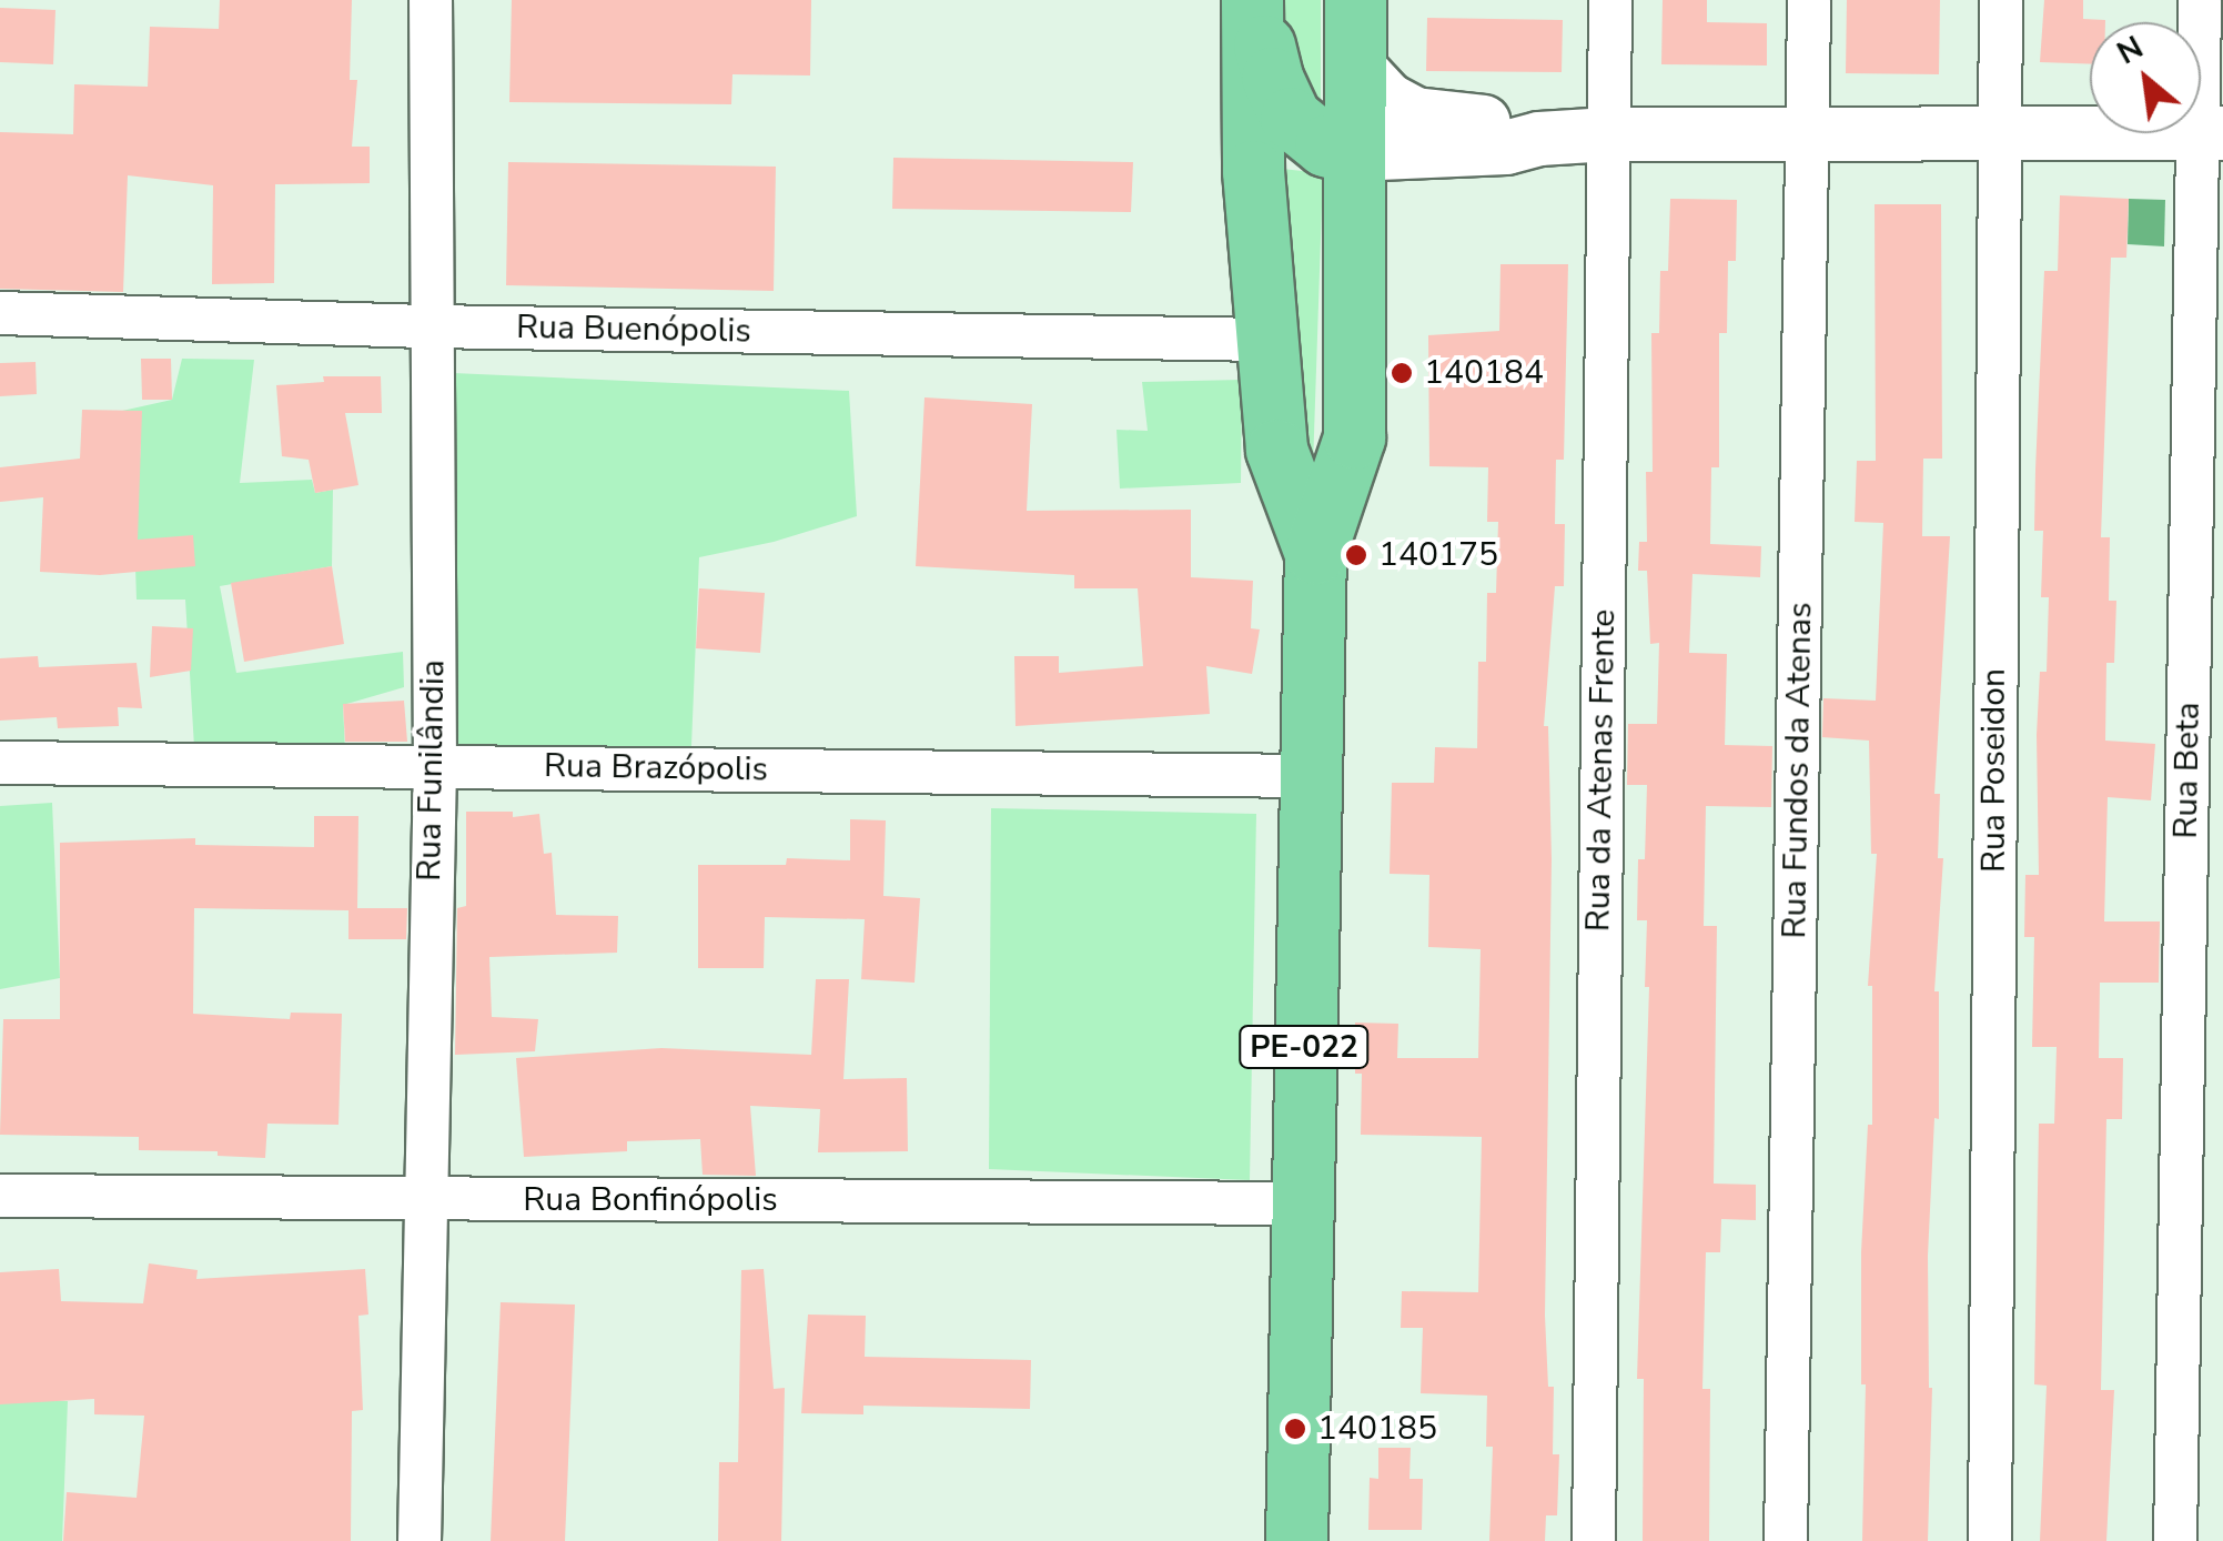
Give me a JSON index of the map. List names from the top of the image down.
{
  "streets": {
    "main road": ["PE-022"],
    "street": [
      "Rua Buenópolis",
      "Rua Brazópolis",
      "Rua Funilândia",
      "Rua da Atenas Frente",
      "Rua Fundos da Atenas",
      "Rua Poseidon",
      "Rua Beta",
      "Rua Bonfinópolis"
    ]
  },
  "crossings": [
    ["Rua Buenópolis", "Rua Funilândia"],
    ["Rua Buenópolis", "PE-022"],
    ["Rua Brazópolis", "Rua Funilândia"],
    ["Rua Brazópolis", "PE-022"],
    ["Rua Funilândia", "Rua Bonfinópolis"],
    ["PE-022", "Rua Bonfinópolis"]
  ],
  "places": ["140184", "140175", "140185"],
  "north": "top left"
}
